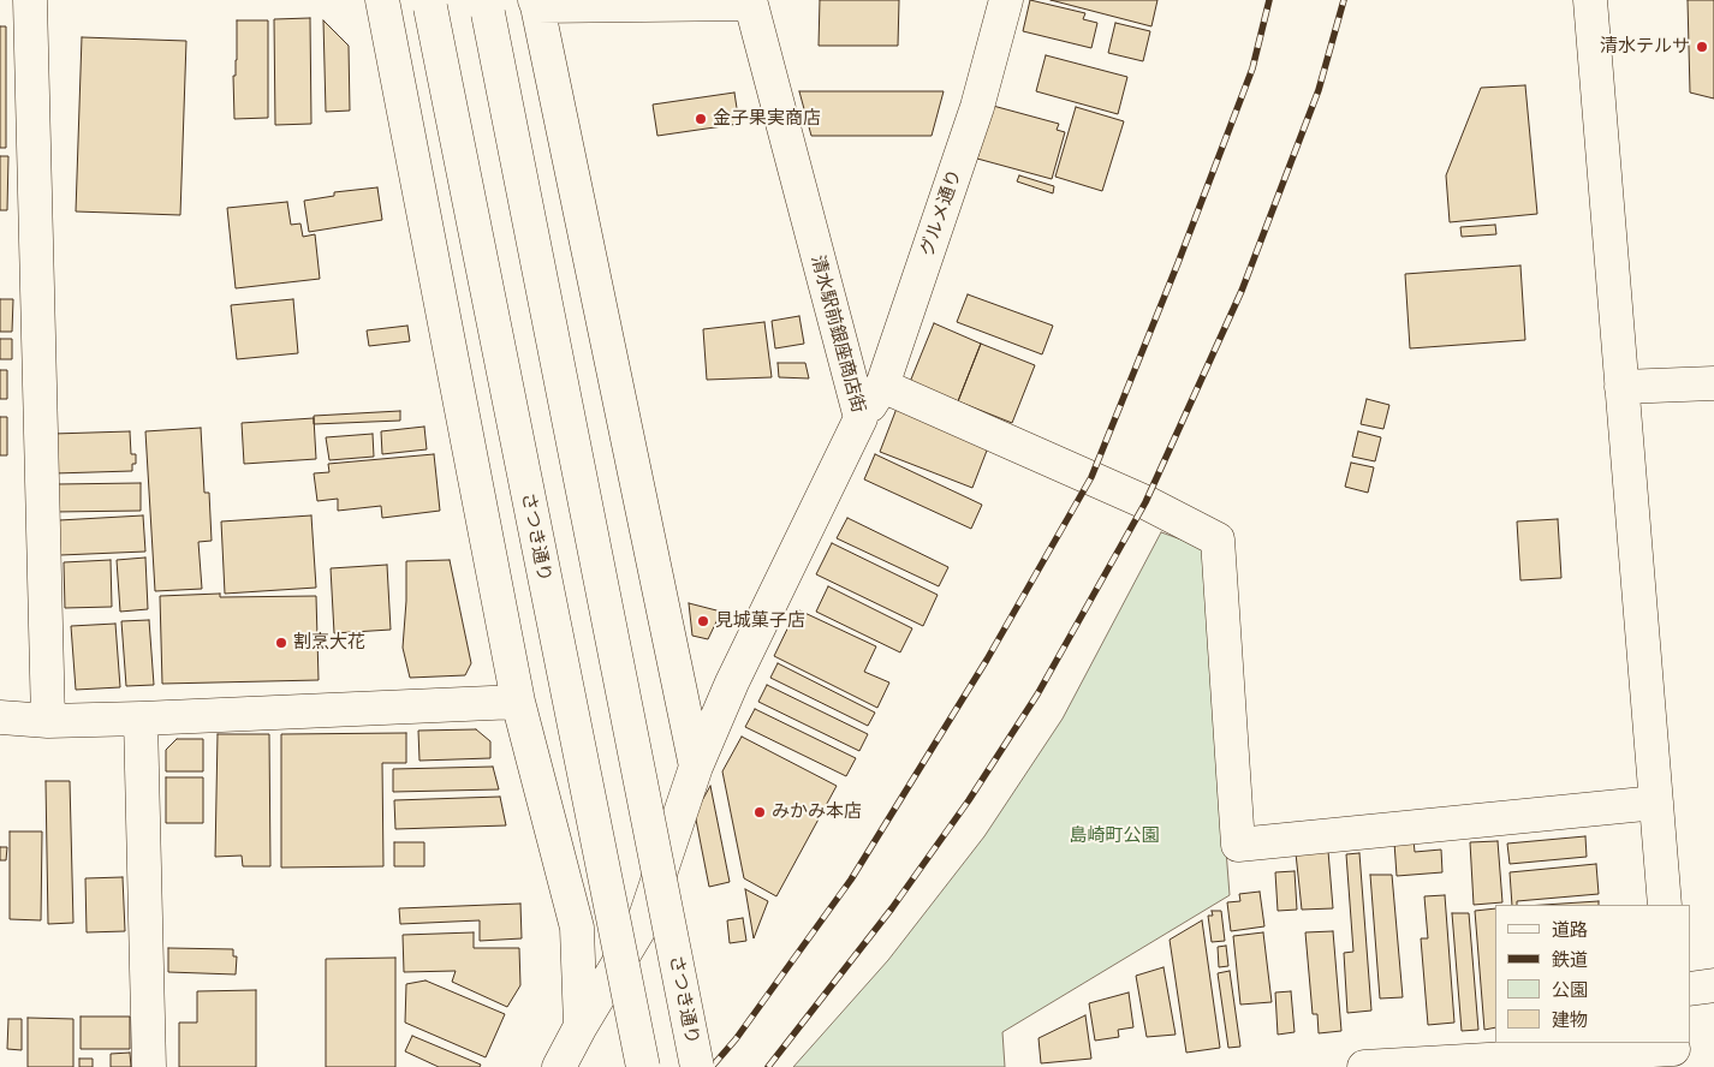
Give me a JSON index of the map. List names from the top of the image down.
{
  "streets": {
    "main road": ["グルメ通り", "清水駅前銀座商店街", "さつき通り"]
  },
  "crossings": [
    ["グルメ通り", "清水駅前銀座商店街"]
  ],
  "parks": ["島崎町公園"],
  "places": [
    "清水テルサ",
    "金子果実商店",
    "見城菓子店",
    "割烹大花",
    "みかみ本店"
  ],
  "legend": [
    "道路",
    "鉄道",
    "公園",
    "建物"
  ]
}
